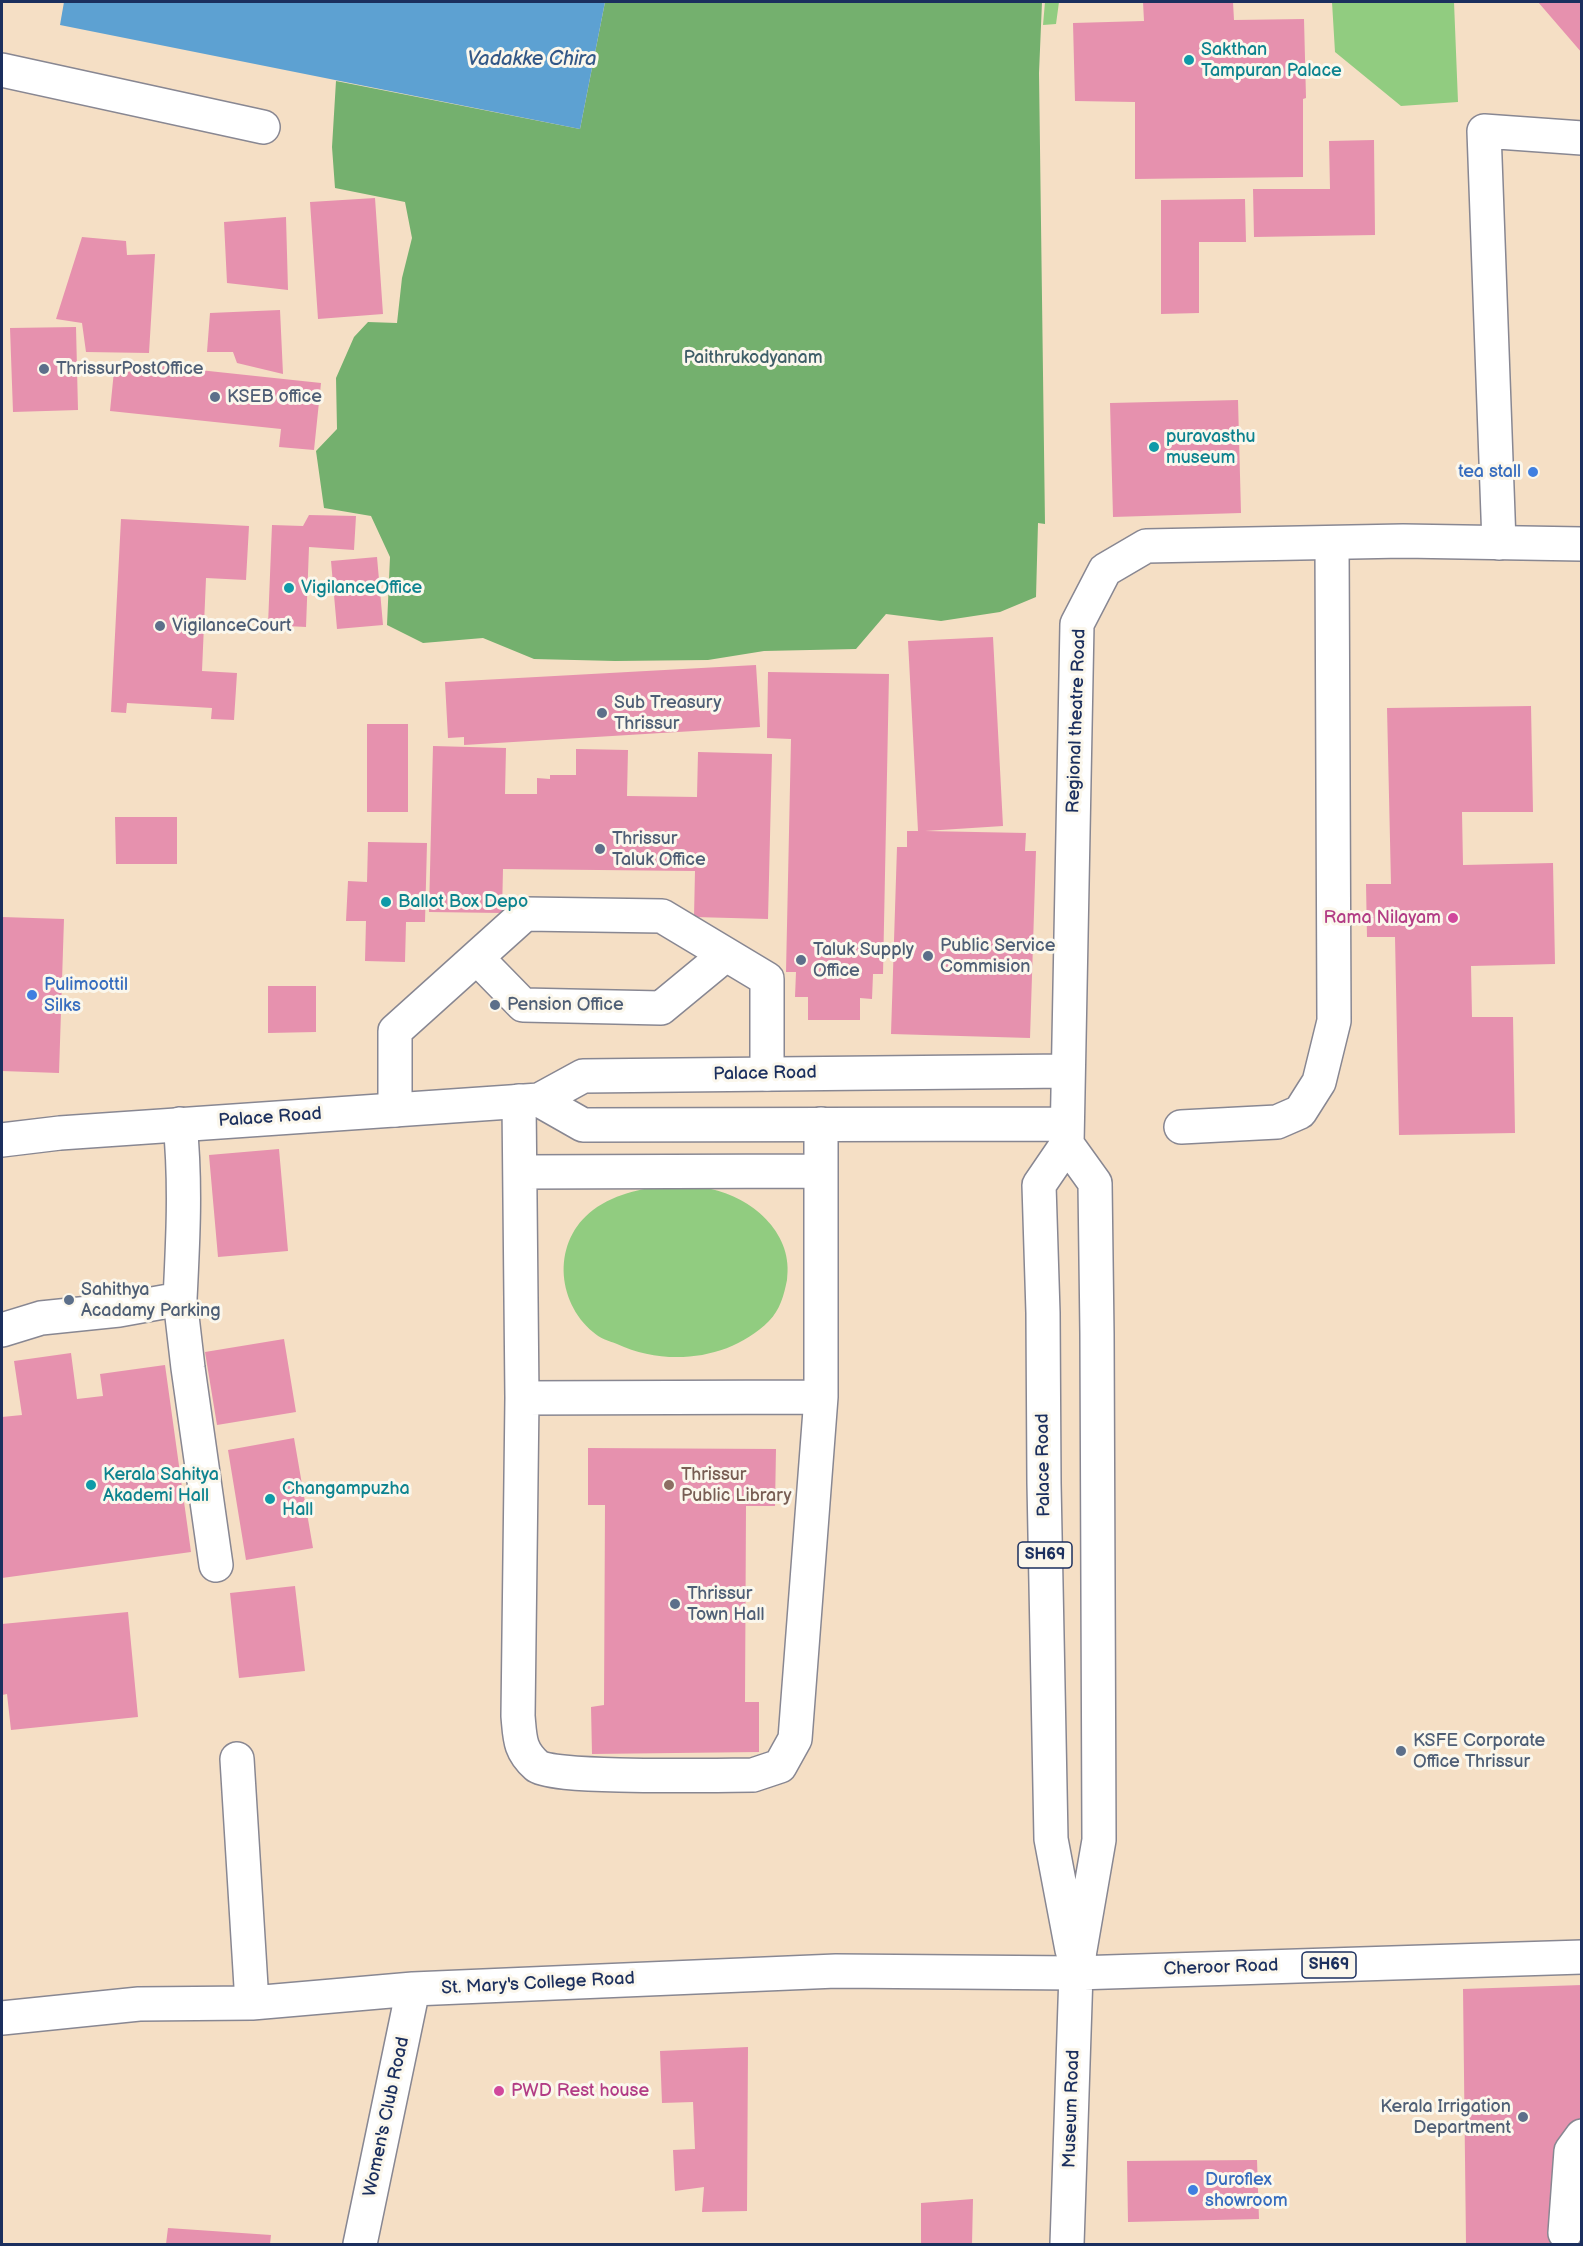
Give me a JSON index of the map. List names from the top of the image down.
{
  "streets": {
    "main road": [
      "Regional theatre Road",
      "Palace Road",
      "SH69",
      "Cheroor Road",
      "St. Mary's College Road",
      "Museum Road",
      "Women's Club Road"
    ]
  },
  "crossings": [
    ["Regional theatre Road", "Palace Road"],
    ["Palace Road", "Cheroor Road"],
    ["Palace Road", "St. Mary's College Road"],
    ["Palace Road", "Museum Road"],
    ["Cheroor Road", "St. Mary's College Road"],
    ["Cheroor Road", "Museum Road"],
    ["St. Mary's College Road", "Museum Road"],
    ["St. Mary's College Road", "Women's Club Road"]
  ],
  "water": ["Vadakke Chira"],
  "parks": ["Paithrukodyanam"],
  "places": [
    "Sakthan Tampuran Palace",
    "ThrissurPostOffice",
    "KSEB office",
    "puravasthu museum",
    "tea stall",
    "VigilanceOffice",
    "VigilanceCourt",
    "Sub Treasury Thrissur",
    "Thrissur Taluk Office",
    "Ballot Box Depo",
    "Rama Nilayam",
    "Public Service Commision",
    "Taluk Supply Office",
    "Pulimoottil Silks",
    "Pension Office",
    "Sahithya Acadamy Parking",
    "Kerala Sahitya Akademi Hall",
    "Thrissur Public Library",
    "Changampuzha Hall",
    "Thrissur Town Hall",
    "KSFE Corporate Office Thrissur",
    "PWD Rest house",
    "Kerala Irrigation Department",
    "Duroflex showroom"
  ]
}
